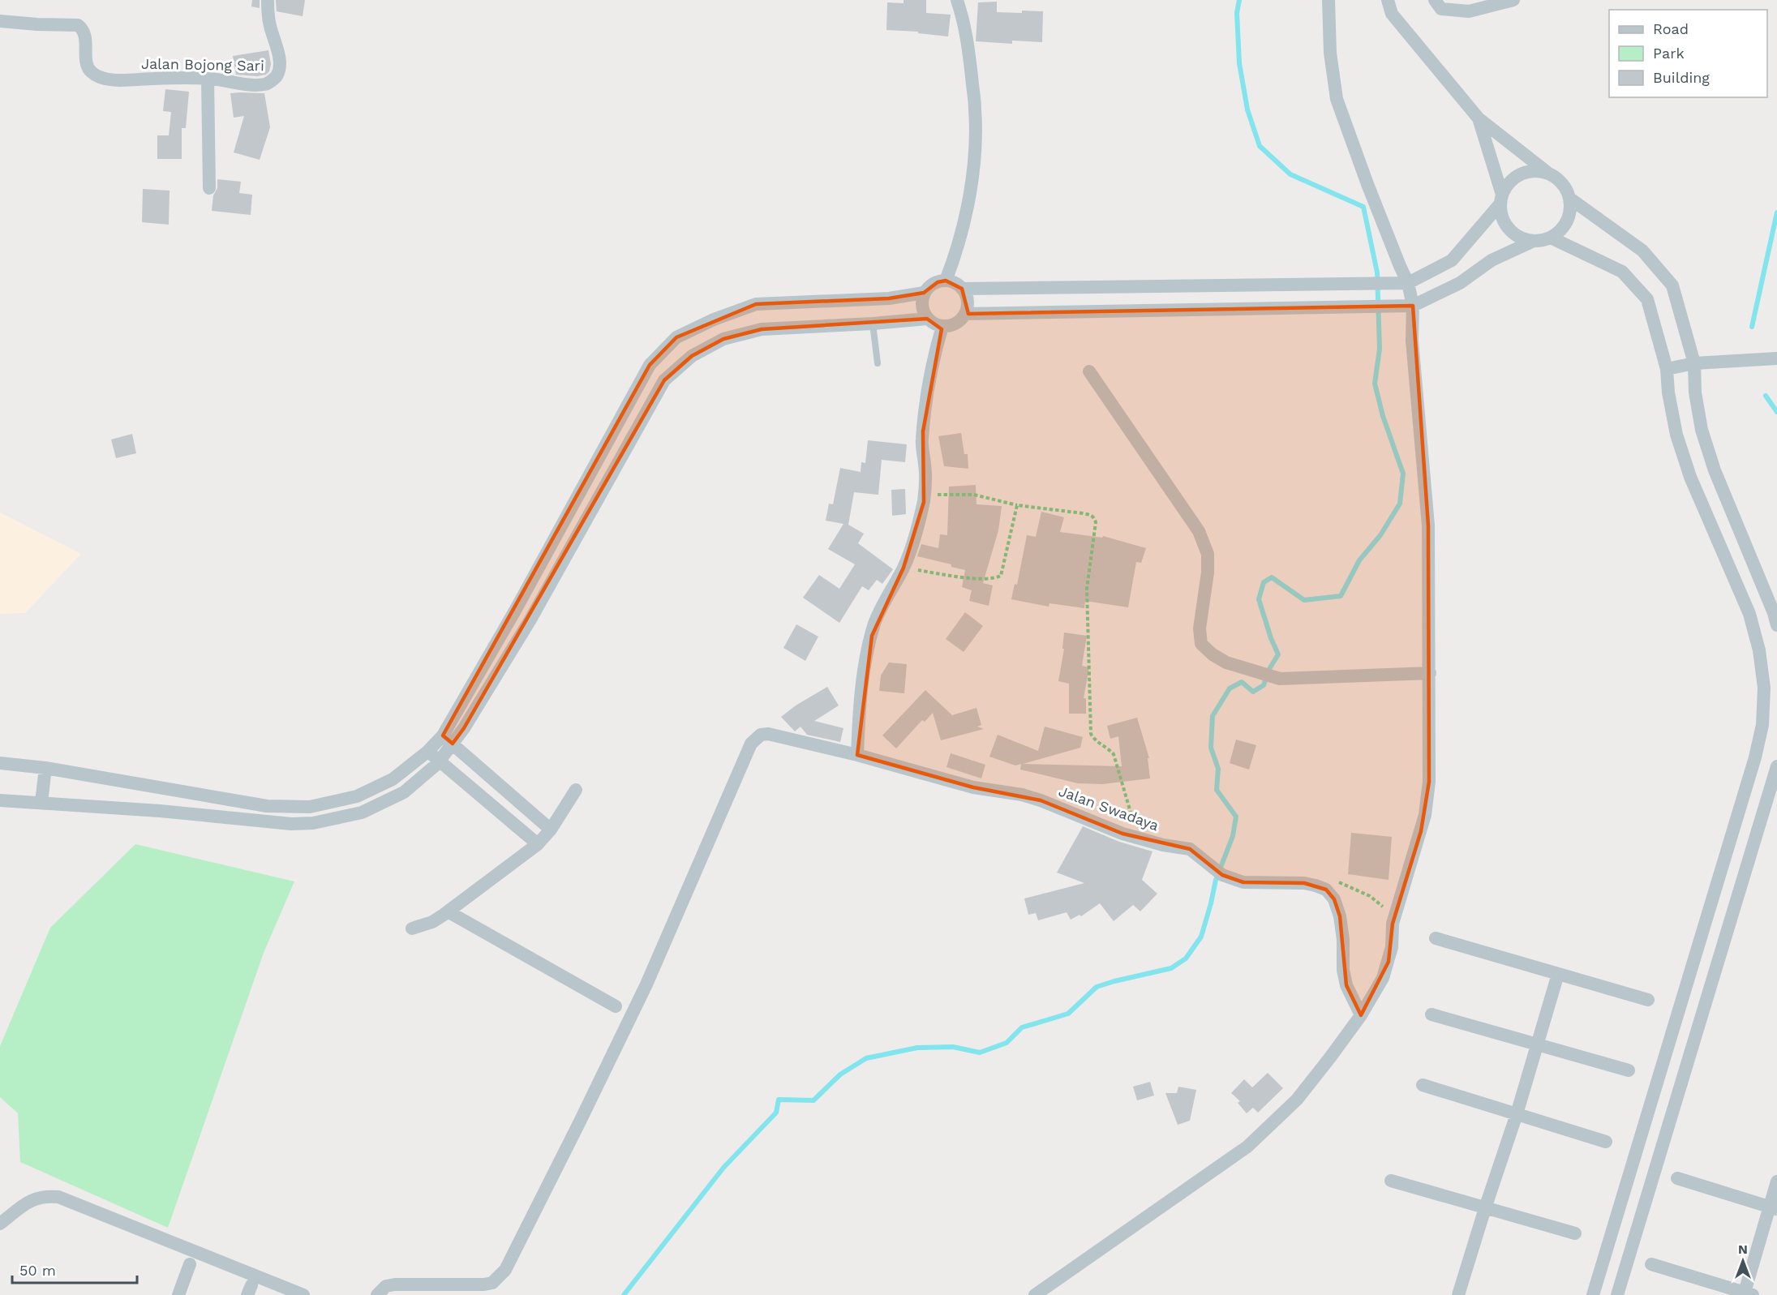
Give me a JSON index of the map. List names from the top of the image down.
{
  "streets": {
    "street": ["Jalan Bojong Sari", "Jalan Swadaya"]
  },
  "legend": ["Road", "Park", "Building"],
  "scale_bar": "50 m",
  "north": "top"
}
